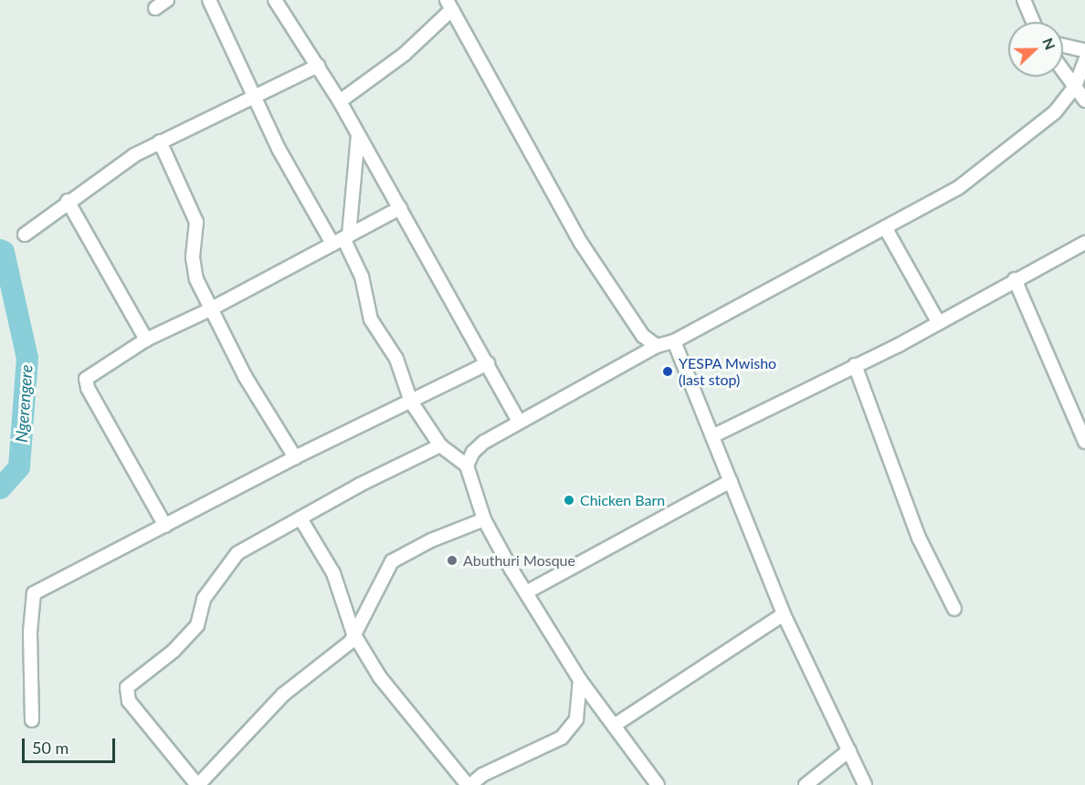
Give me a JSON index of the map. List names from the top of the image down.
{
  "water": ["Ngerengere"],
  "places": ["YESPA Mwisho (last stop)", "Chicken Barn", "Abuthuri Mosque"],
  "scale_bar": "50 m",
  "north": "right"
}
